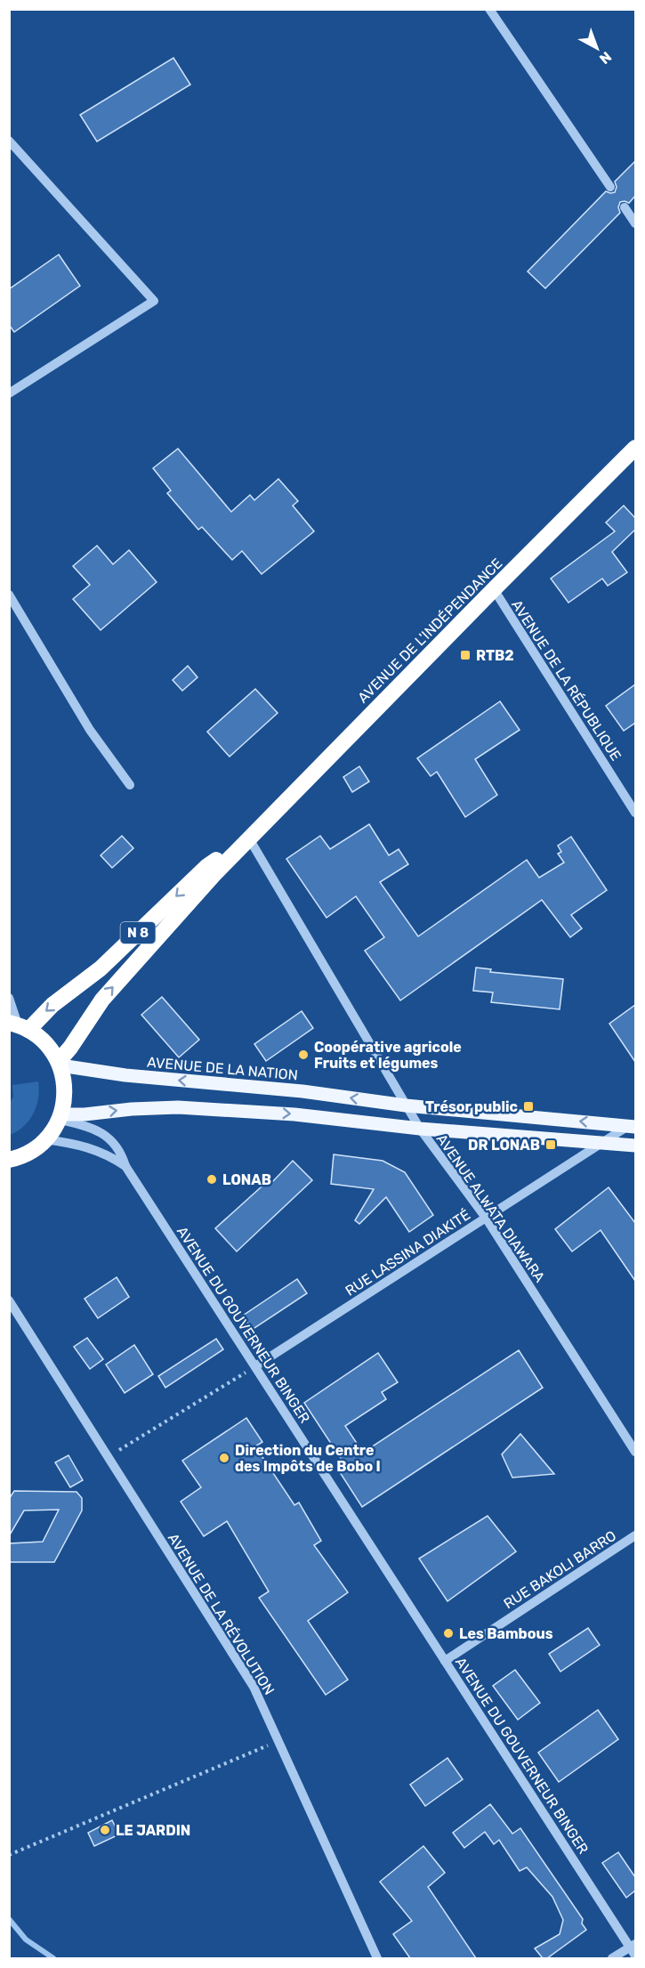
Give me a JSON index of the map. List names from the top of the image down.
{
  "streets": {
    "highway": ["AVENUE DE L'INDÉPENDANCE", "N 8"],
    "main road": ["AVENUE DE LA NATION"],
    "street": [
      "AVENUE DE LA RÉPUBLIQUE",
      "AVENUE ALWATA DIAWARA",
      "RUE LASSINA DIAKITÉ",
      "AVENUE DU GOUVERNEUR BINGER",
      "RUE BAKOLI BARRO",
      "AVENUE DE LA RÉVOLUTION"
    ]
  },
  "crossings": [
    ["AVENUE DE L'INDÉPENDANCE", "AVENUE DE LA RÉPUBLIQUE"],
    ["AVENUE DE L'INDÉPENDANCE", "AVENUE DE LA NATION"],
    ["AVENUE DE L'INDÉPENDANCE", "AVENUE ALWATA DIAWARA"],
    ["AVENUE DE LA NATION", "AVENUE ALWATA DIAWARA"],
    ["AVENUE DE LA NATION", "RUE LASSINA DIAKITÉ"],
    ["AVENUE ALWATA DIAWARA", "RUE LASSINA DIAKITÉ"],
    ["RUE LASSINA DIAKITÉ", "AVENUE DU GOUVERNEUR BINGER"],
    ["AVENUE DU GOUVERNEUR BINGER", "RUE BAKOLI BARRO"]
  ],
  "places": {
    "transit": ["RTB2", "Trésor public", "DR LONAB"],
    "other": [
      "Coopérative agricole Fruits et légumes",
      "LONAB",
      "Direction du Centre des Impôts de Bobo I",
      "Les Bambous",
      "LE JARDIN"
    ]
  },
  "north": "bottom right"
}
